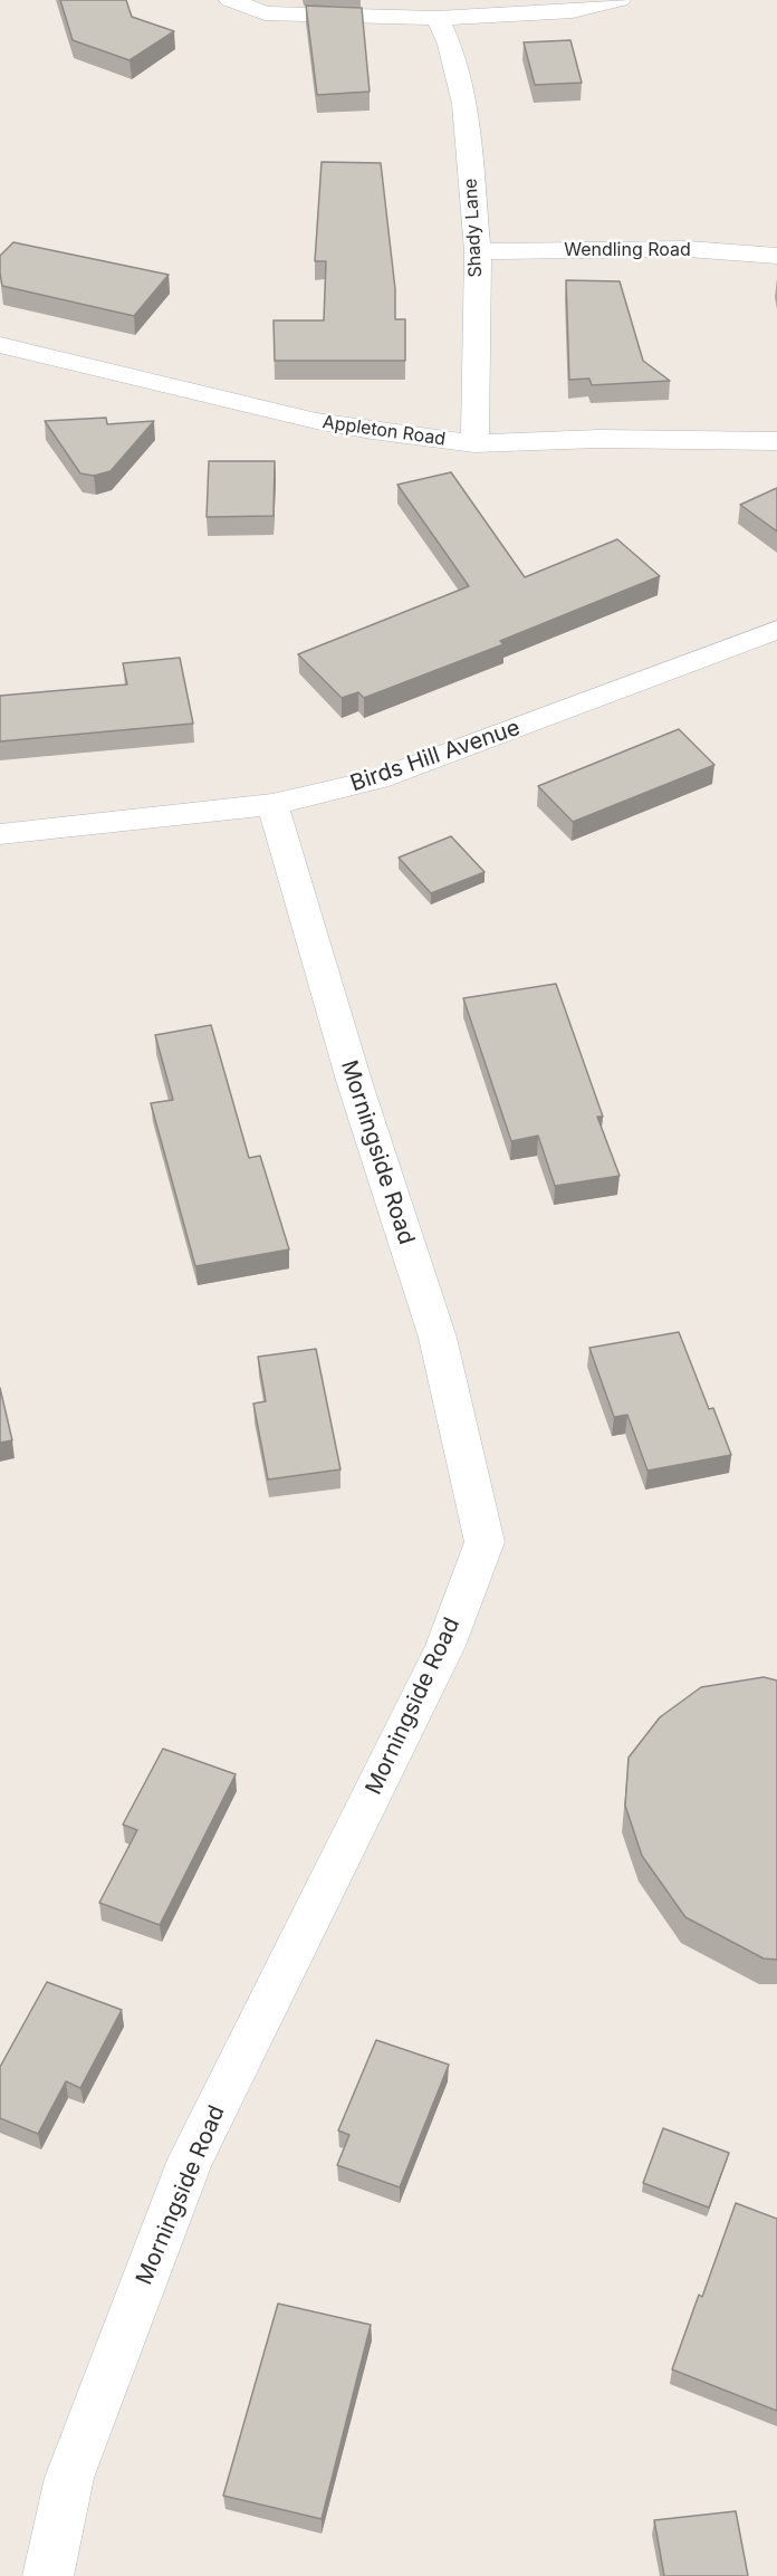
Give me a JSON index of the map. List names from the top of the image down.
{
  "streets": {
    "street": [
      "Shady Lane",
      "Wendling Road",
      "Appleton Road",
      "Birds Hill Avenue",
      "Morningside Road"
    ]
  },
  "crossings": [
    ["Shady Lane", "Wendling Road"],
    ["Shady Lane", "Appleton Road"],
    ["Birds Hill Avenue", "Morningside Road"]
  ]
}
